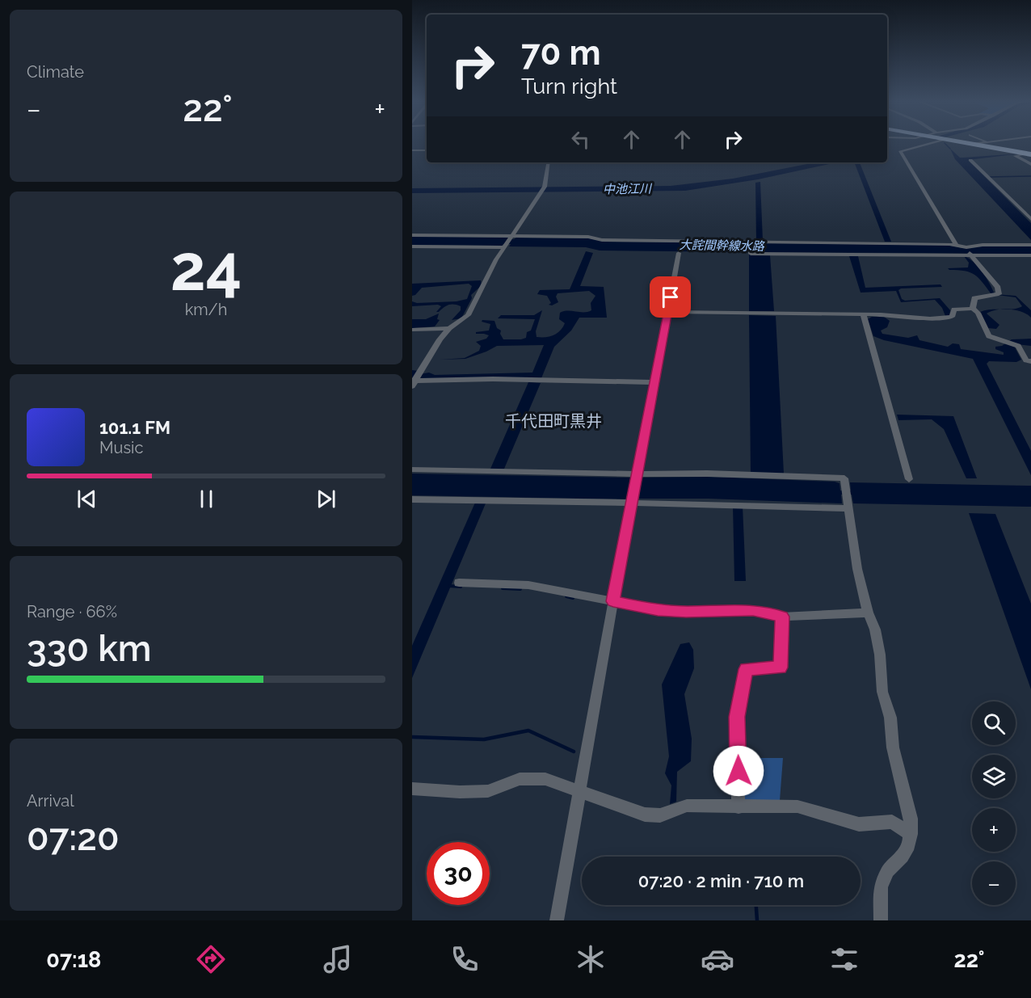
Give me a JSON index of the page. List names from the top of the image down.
{
  "districts": ["千代田町黒井"],
  "water": ["中池江川", "大詫間幹線水路"],
  "page": {
    "tile": [
      "Climate",
      ["24", "km/h"],
      ["Range · 66%", "330 km"],
      ["Arrival", "07:20"]
    ],
    "turn": ["70 m", "Turn right"],
    "heat": ["−", "22°", "+"],
    "song": ["101.1 FM", "Music"],
    "map_buttons": ["+", "−"],
    "limit": "30",
    "trip": "07:20 · 2 min · 710 m",
    "tabs": ["07:18", "22°"]
  }
}
